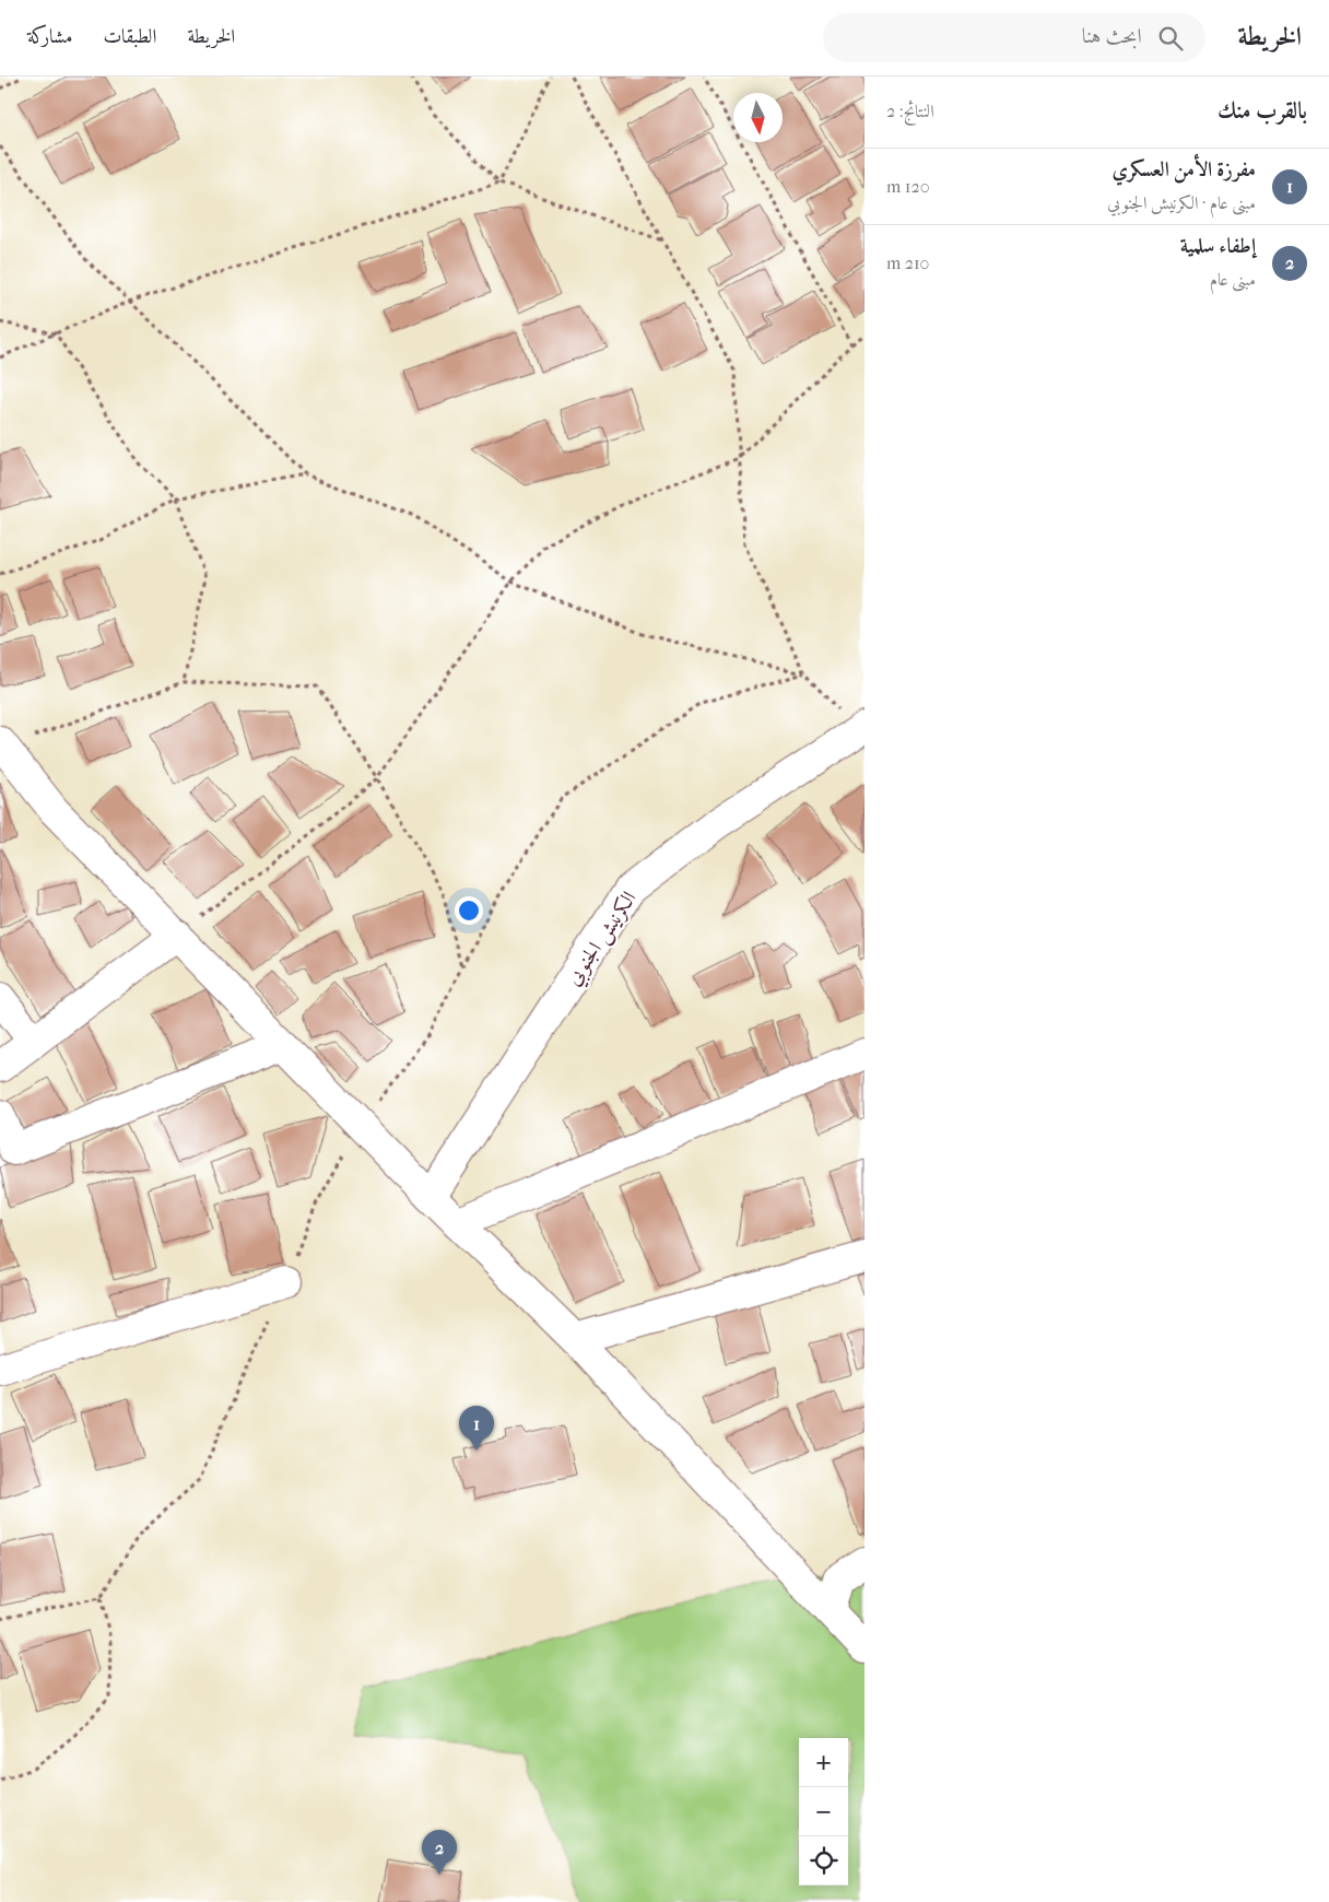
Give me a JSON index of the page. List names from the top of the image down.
{
  "streets": {
    "street": ["الكرنيش الجنوبي"]
  },
  "north": "bottom",
  "page": {
    "header": "الخريطة",
    "search": "ابحث هنا",
    "nav": ["الخريطة", "الطبقات", "مشاركة"],
    "heading": ["بالقرب منك", "النتائج: 2"],
    "list": [
      {
        "mark": "1",
        "name": "مفرزة الأمن العسكري",
        "note": "مبنى عام · الكرنيش الجنوبي",
        "value": "120 m"
      },
      {
        "mark": "2",
        "name": "إطفاء سلمية",
        "note": "مبنى عام",
        "value": "210 m"
      }
    ],
    "pins": ["1", "2"],
    "map_buttons": ["+", "−"]
  }
}
